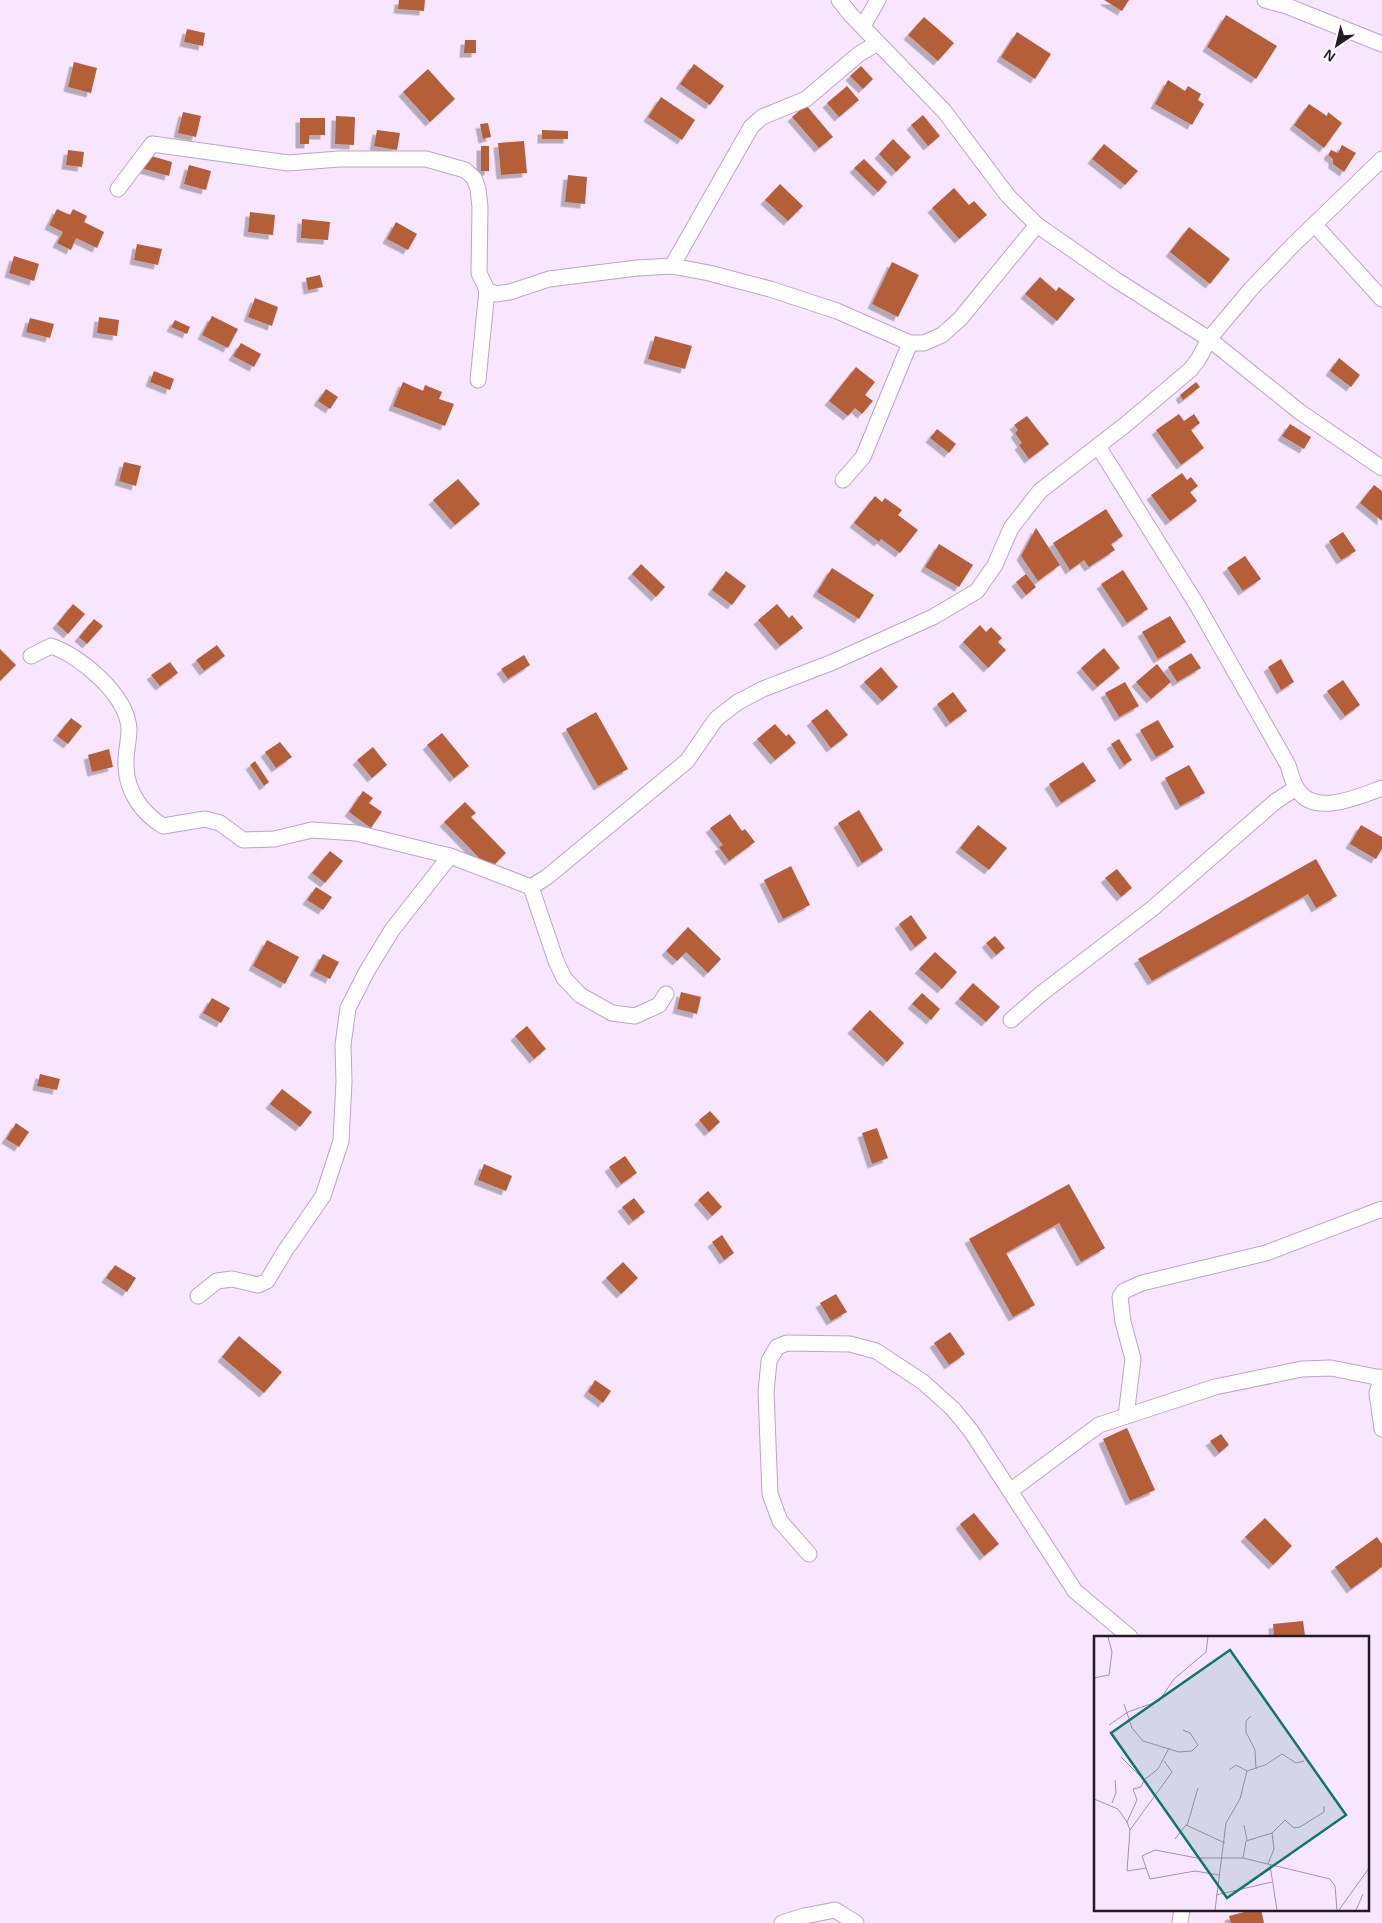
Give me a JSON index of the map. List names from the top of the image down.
{
  "north": "bottom left"
}
